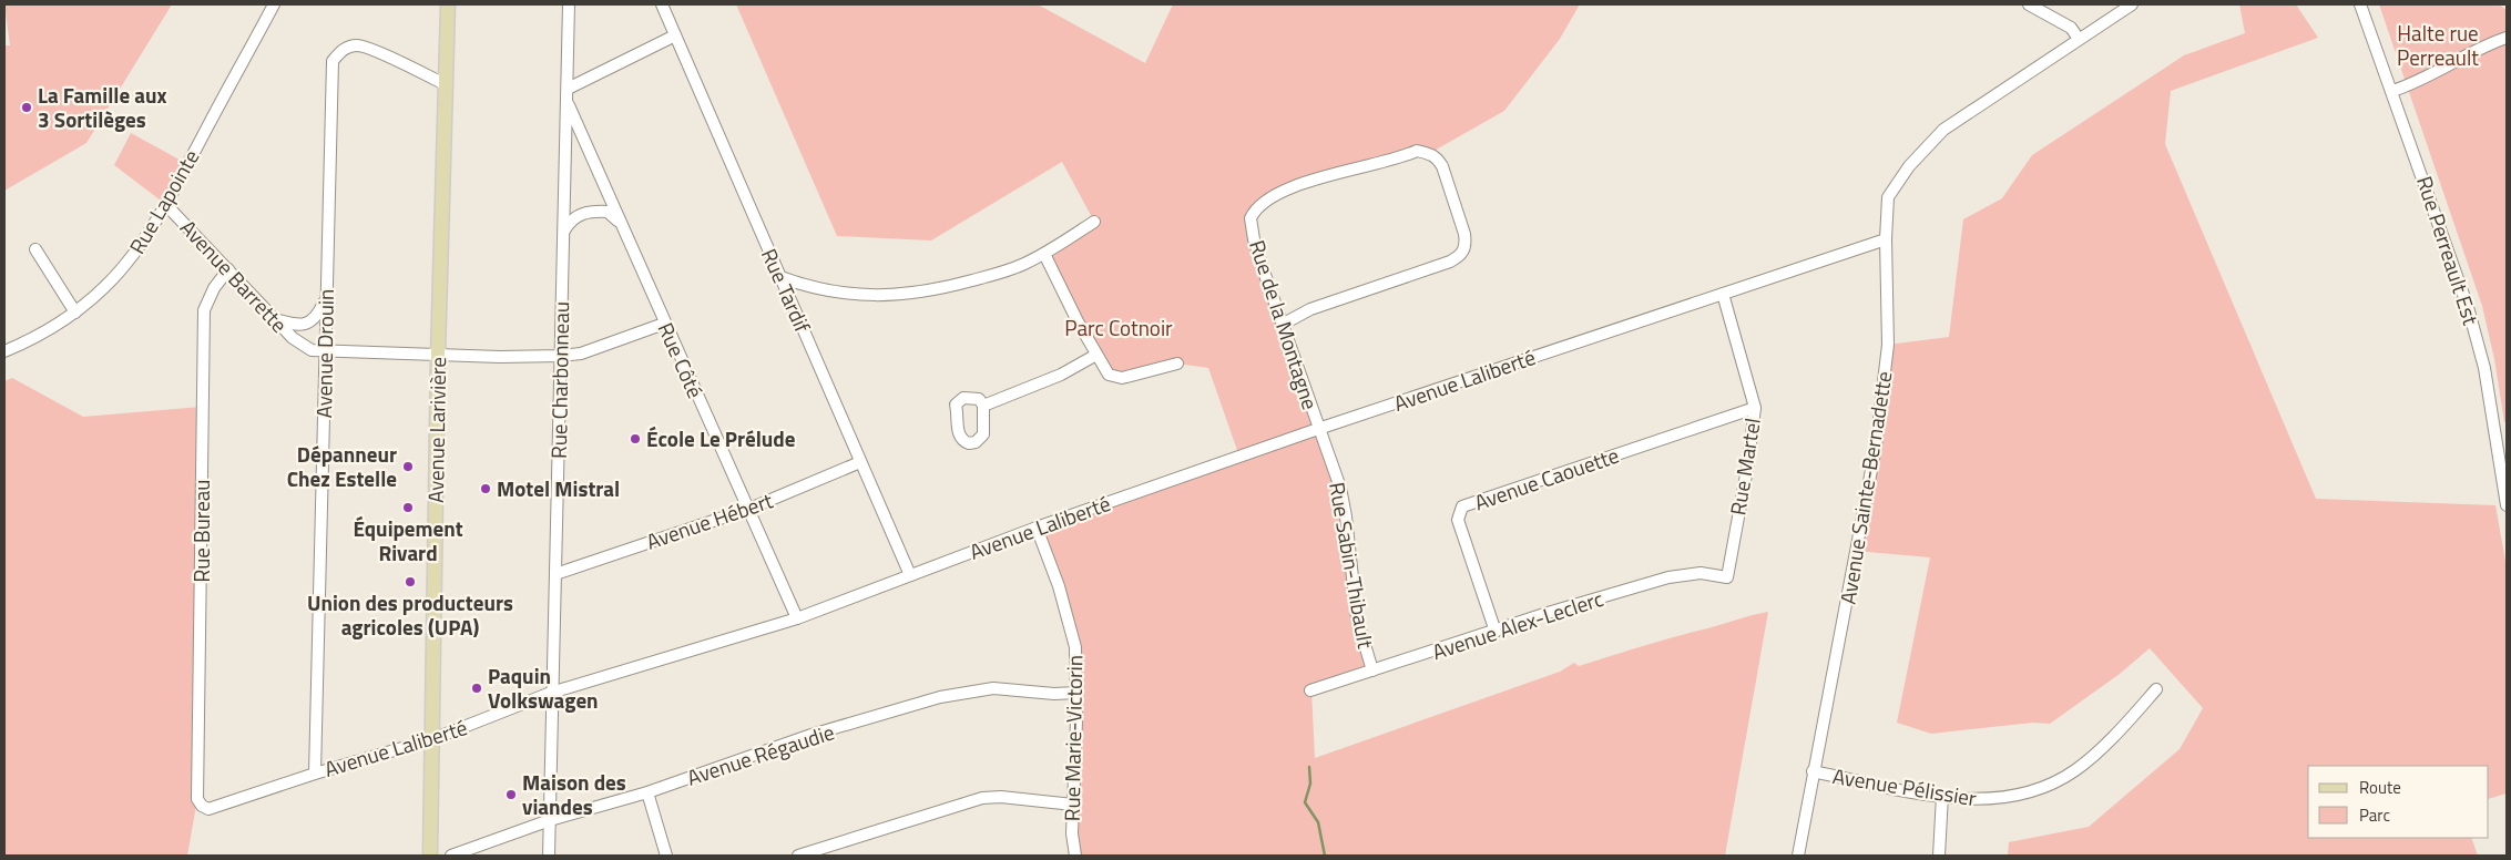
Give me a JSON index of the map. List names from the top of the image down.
{
  "streets": {
    "main road": ["Avenue Larivière"],
    "street": [
      "Rue Lapointe",
      "Rue Perreault Est",
      "Avenue Barrette",
      "Rue Tardif",
      "Rue de la Montagne",
      "Avenue Drouin",
      "Rue Côté",
      "Rue Charbonneau",
      "Avenue Laliberté",
      "Rue Martel",
      "Avenue Caouette",
      "Avenue Sainte-Bernadette",
      "Avenue Hébert",
      "Rue Bureau",
      "Rue Sabin-Thibault",
      "Avenue Alex-Leclerc",
      "Rue Marie-Victorin",
      "Avenue Régaudie",
      "Avenue Pélissier"
    ]
  },
  "crossings": [
    ["Rue Lapointe", "Avenue Barrette"],
    ["Avenue Barrette", "Avenue Drouin"],
    ["Avenue Barrette", "Rue Côté"],
    ["Avenue Barrette", "Rue Charbonneau"],
    ["Avenue Barrette", "Avenue Larivière"],
    ["Avenue Barrette", "Rue Bureau"],
    ["Rue Tardif", "Avenue Laliberté"],
    ["Rue Tardif", "Avenue Hébert"],
    ["Rue de la Montagne", "Avenue Laliberté"],
    ["Rue de la Montagne", "Rue Sabin-Thibault"],
    ["Avenue Drouin", "Avenue Laliberté"],
    ["Avenue Drouin", "Avenue Larivière"],
    ["Rue Côté", "Rue Charbonneau"],
    ["Rue Côté", "Avenue Laliberté"],
    ["Rue Côté", "Avenue Hébert"],
    ["Rue Charbonneau", "Avenue Laliberté"],
    ["Rue Charbonneau", "Avenue Hébert"],
    ["Rue Charbonneau", "Avenue Régaudie"],
    ["Avenue Laliberté", "Avenue Larivière"],
    ["Avenue Laliberté", "Rue Martel"],
    ["Avenue Laliberté", "Avenue Sainte-Bernadette"],
    ["Avenue Laliberté", "Rue Bureau"],
    ["Avenue Laliberté", "Rue Sabin-Thibault"],
    ["Avenue Laliberté", "Rue Marie-Victorin"],
    ["Rue Martel", "Avenue Caouette"],
    ["Rue Martel", "Avenue Alex-Leclerc"],
    ["Avenue Caouette", "Avenue Alex-Leclerc"],
    ["Avenue Sainte-Bernadette", "Avenue Pélissier"],
    ["Rue Sabin-Thibault", "Avenue Alex-Leclerc"],
    ["Rue Marie-Victorin", "Avenue Régaudie"]
  ],
  "parks": ["Halte rue Perreault", "Parc Cotnoir"],
  "places": [
    "La Famille aux 3 Sortilèges",
    "École Le Prélude",
    "Dépanneur Chez Estelle",
    "Motel Mistral",
    "Équipement Rivard",
    "Union des producteurs agricoles (UPA)",
    "Paquin Volkswagen",
    "Maison des viandes"
  ],
  "legend": ["Route", "Parc"]
}
